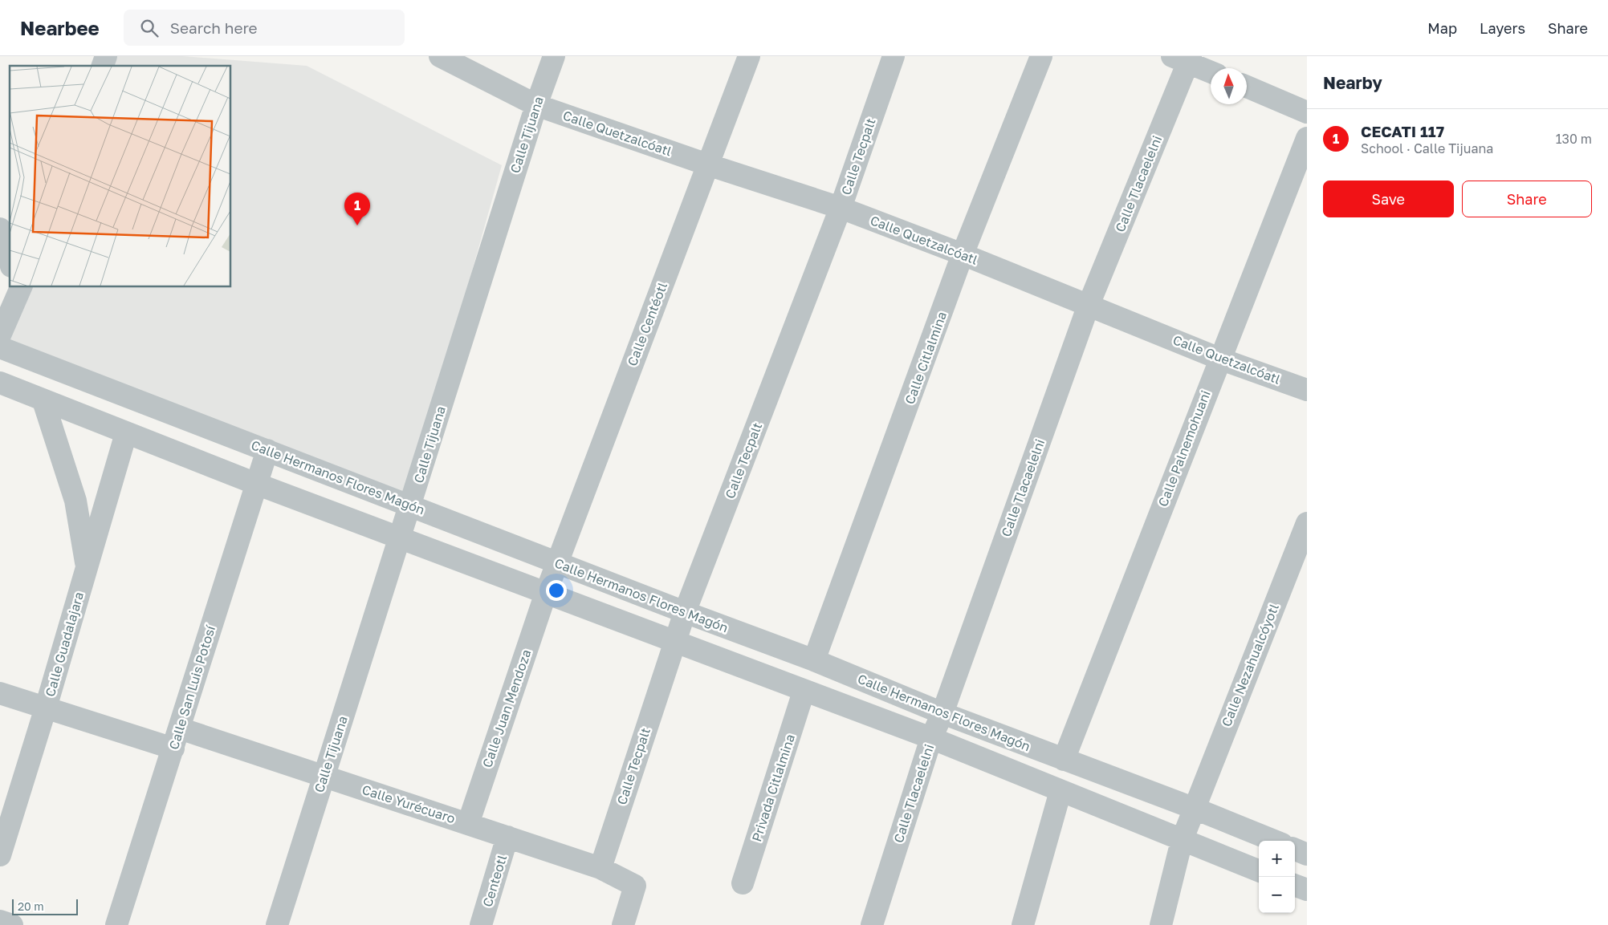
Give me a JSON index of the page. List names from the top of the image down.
{
  "streets": {
    "street": [
      "Calle Quetzalcóatl",
      "Calle Tijuana",
      "Calle Tecpalt",
      "Calle Tlacaelelni",
      "Calle Centéotl",
      "Calle Citlalmina",
      "Calle Palnemohuani",
      "Calle Hermanos Flores Magón",
      "Calle Guadalajara",
      "Calle Nezahualcóyotl",
      "Calle San Luis Potosí",
      "Calle Juan Mendoza",
      "Privada Citlalmina",
      "Calle Yurécuaro",
      "Centeotl"
    ]
  },
  "crossings": [
    ["Calle Quetzalcóatl", "Calle Tijuana"],
    ["Calle Quetzalcóatl", "Calle Tecpalt"],
    ["Calle Quetzalcóatl", "Calle Tlacaelelni"],
    ["Calle Quetzalcóatl", "Calle Centéotl"],
    ["Calle Quetzalcóatl", "Calle Citlalmina"],
    ["Calle Quetzalcóatl", "Calle Palnemohuani"],
    ["Calle Tijuana", "Calle Hermanos Flores Magón"],
    ["Calle Tijuana", "Calle Yurécuaro"],
    ["Calle Tecpalt", "Calle Hermanos Flores Magón"],
    ["Calle Tecpalt", "Calle Yurécuaro"],
    ["Calle Tlacaelelni", "Calle Hermanos Flores Magón"],
    ["Calle Centéotl", "Calle Hermanos Flores Magón"],
    ["Calle Centéotl", "Calle Juan Mendoza"],
    ["Calle Citlalmina", "Calle Hermanos Flores Magón"],
    ["Calle Palnemohuani", "Calle Hermanos Flores Magón"],
    ["Calle Hermanos Flores Magón", "Calle Nezahualcóyotl"],
    ["Calle Hermanos Flores Magón", "Calle San Luis Potosí"],
    ["Calle Guadalajara", "Calle Yurécuaro"],
    ["Calle San Luis Potosí", "Calle Yurécuaro"],
    ["Calle Juan Mendoza", "Calle Yurécuaro"],
    ["Calle Yurécuaro", "Centeotl"]
  ],
  "scale_bar": "20 m",
  "north": "top",
  "page": {
    "header": "Nearbee",
    "search": "Search here",
    "nav": ["Map", "Layers", "Share"],
    "heading": "Nearby",
    "list": [
      {
        "mark": "1",
        "name": "CECATI 117",
        "note": "School · Calle Tijuana",
        "value": "130 m"
      }
    ],
    "buttons": ["Save", "Share"],
    "pins": "1",
    "map_buttons": ["+", "−"],
    "scale": "20 m"
  }
}
